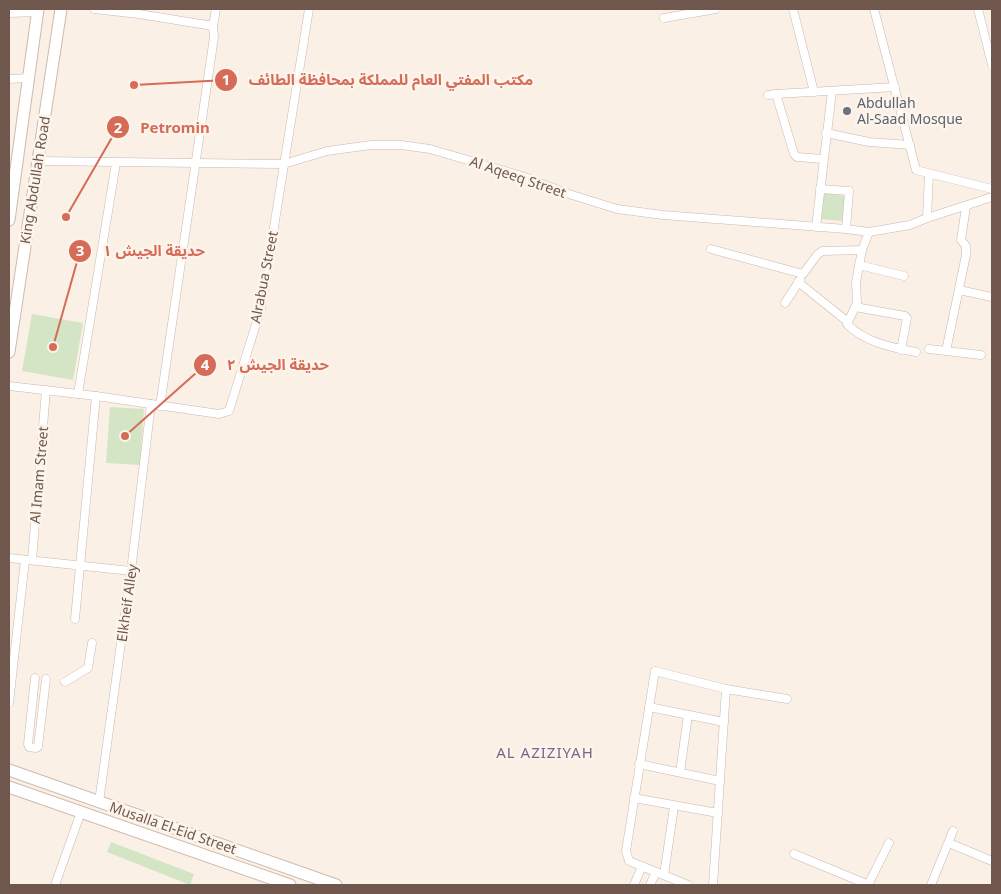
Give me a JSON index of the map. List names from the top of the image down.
{
  "streets": {
    "street": [
      "Al Aqeeq Street",
      "King Abdullah Road",
      "Alrabua Street",
      "Al Imam Street",
      "Elkheif Alley",
      "Musalla El-Eid Street"
    ]
  },
  "crossings": [
    ["Al Aqeeq Street", "King Abdullah Road"],
    ["Al Aqeeq Street", "Alrabua Street"],
    ["Alrabua Street", "Al Imam Street"],
    ["Alrabua Street", "Elkheif Alley"],
    ["Elkheif Alley", "Musalla El-Eid Street"]
  ],
  "districts": ["AL AZIZIYAH"],
  "places": [
    "مكتب المفتي العام للمملكة بمحافظة الطائف",
    "Abdullah Al-Saad Mosque",
    "Petromin",
    "حديقة الجيش ١",
    "حديقة الجيش ٢"
  ]
}
